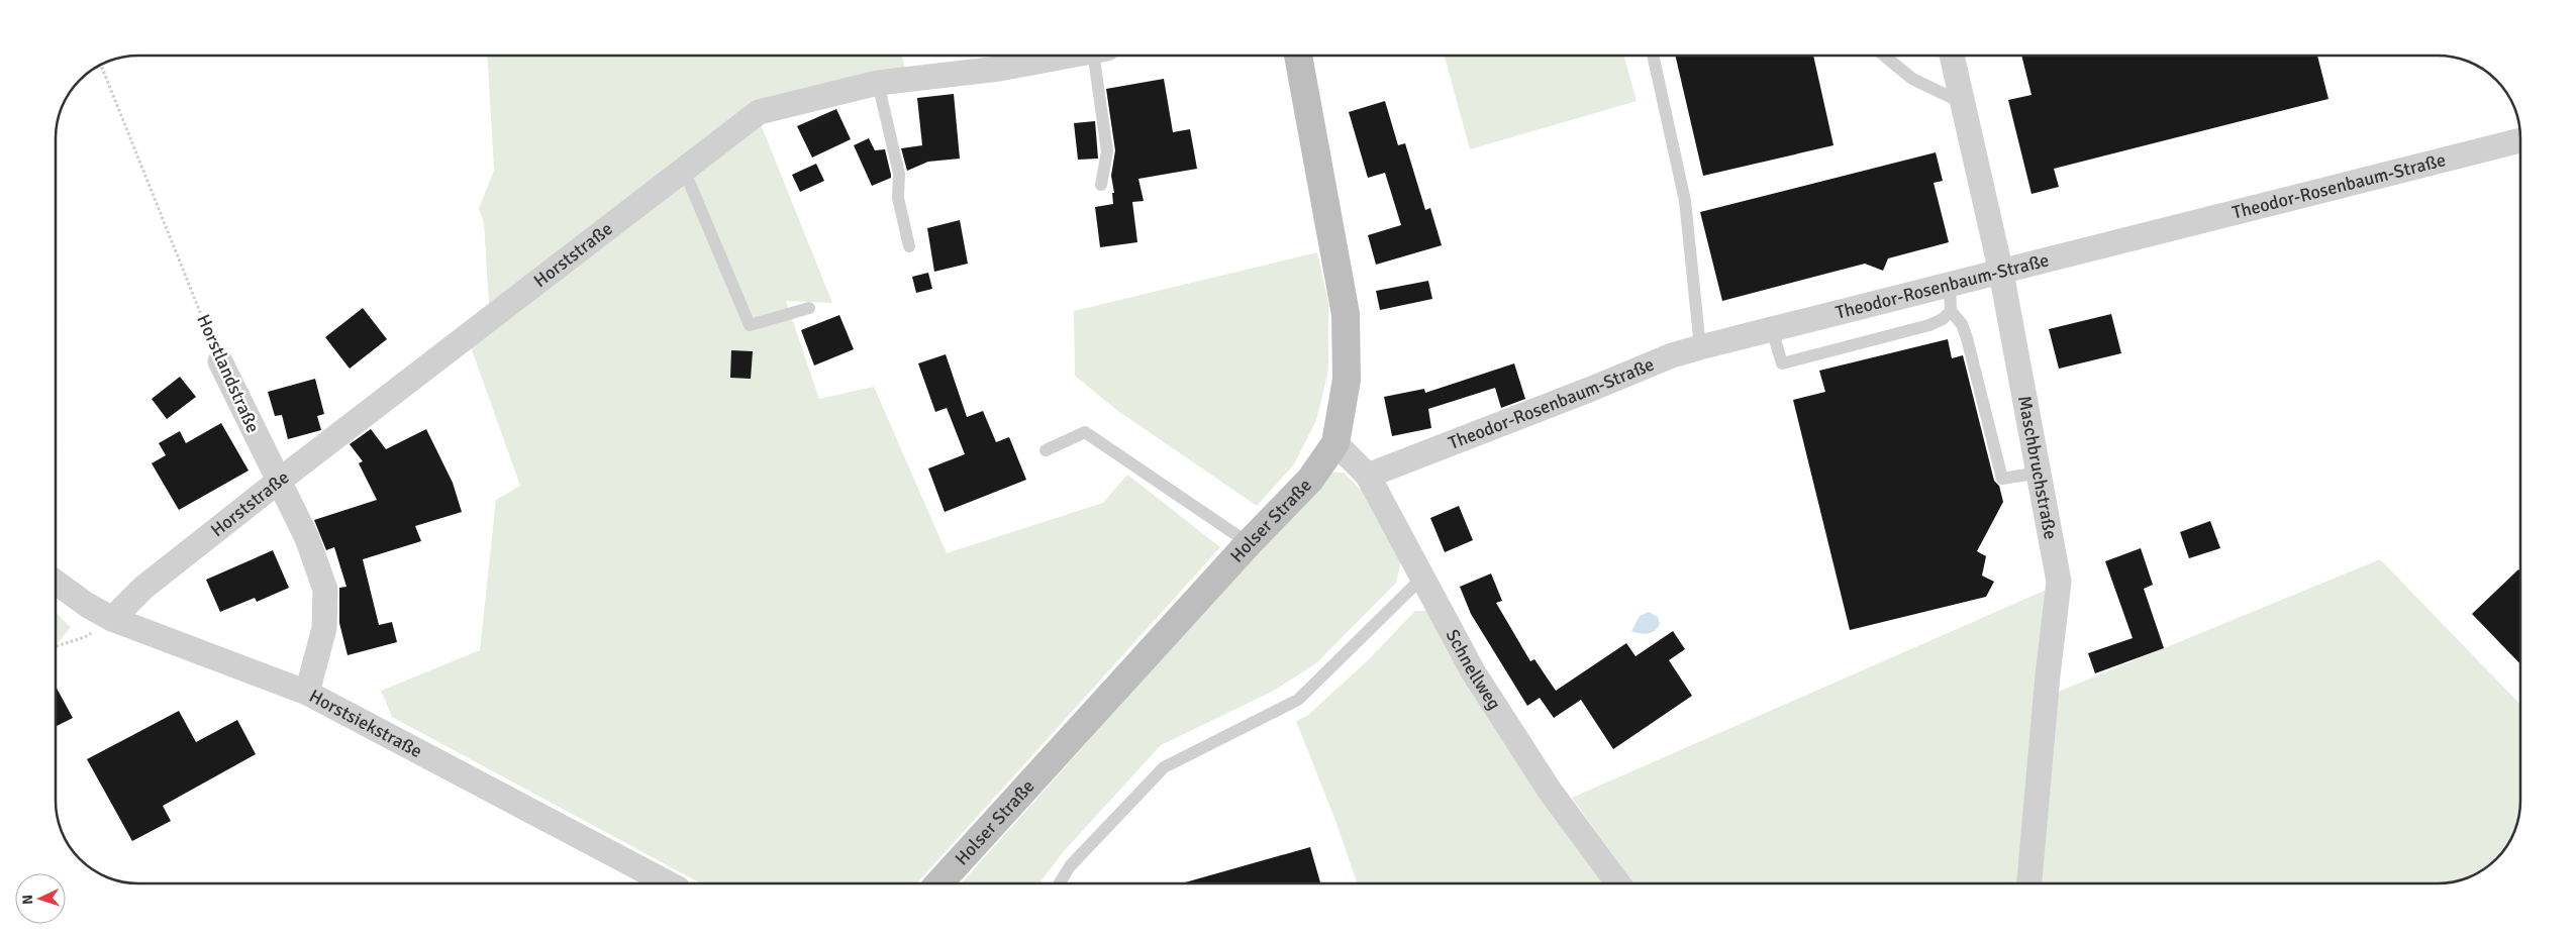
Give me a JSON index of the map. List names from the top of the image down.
{
  "streets": {
    "main road": ["Holser Straße"],
    "street": [
      "Theodor-Rosenbaum-Straße",
      "Horststraße",
      "Horstlandstraße",
      "Maschbruchstraße",
      "Schnellweg",
      "Horstsiekstraße"
    ]
  },
  "crossings": [
    ["Theodor-Rosenbaum-Straße", "Maschbruchstraße"],
    ["Theodor-Rosenbaum-Straße", "Schnellweg"],
    ["Horststraße", "Horstlandstraße"],
    ["Horststraße", "Horstsiekstraße"],
    ["Horstlandstraße", "Horstsiekstraße"],
    ["Holser Straße", "Schnellweg"]
  ],
  "north": "left"
}
